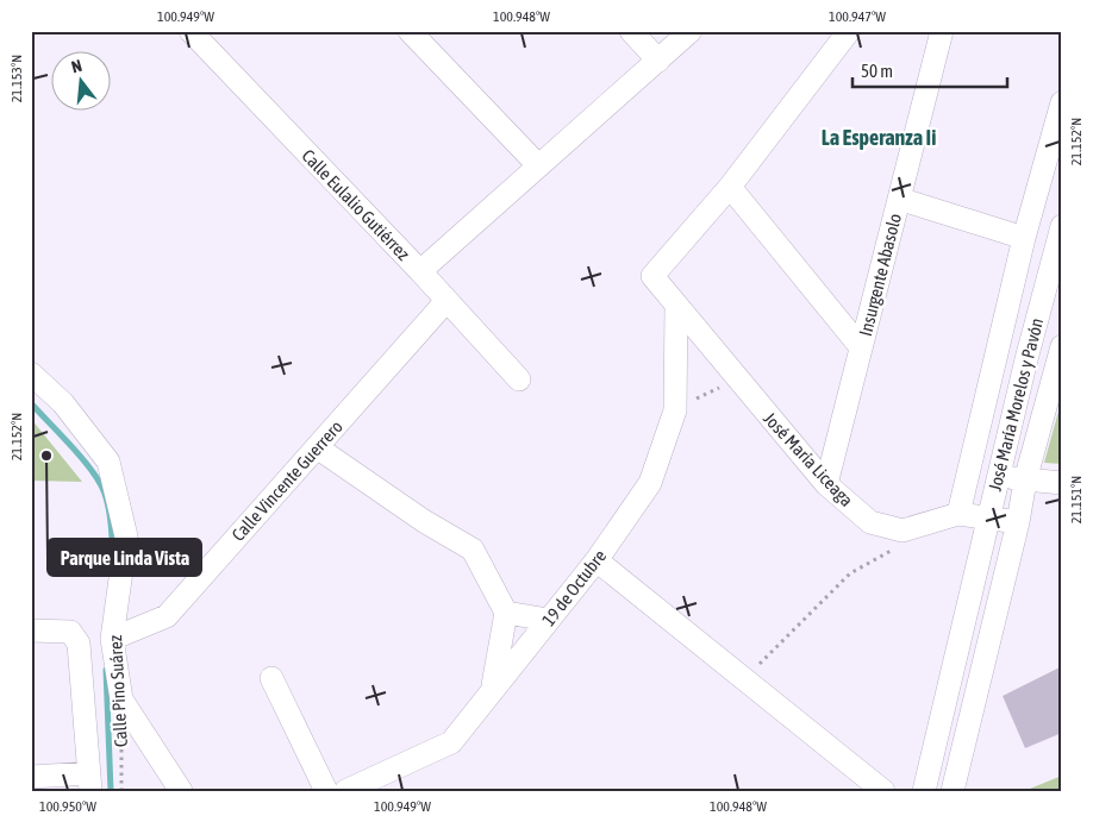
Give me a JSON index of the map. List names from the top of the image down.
{
  "streets": {
    "street": [
      "Calle Eulalio Gutiérrez",
      "Insurgente Abasolo",
      "José María Morelos y Pavón",
      "José María Liceaga",
      "Calle Vincente Guerrero",
      "19 de Octubre",
      "Calle Pino Suárez"
    ]
  },
  "crossings": [
    ["Calle Eulalio Gutiérrez", "Calle Vincente Guerrero"],
    ["Insurgente Abasolo", "José María Liceaga"],
    ["José María Morelos y Pavón", "José María Liceaga"],
    ["José María Liceaga", "19 de Octubre"],
    ["Calle Vincente Guerrero", "Calle Pino Suárez"]
  ],
  "districts": ["La Esperanza Ii"],
  "places": ["Parque Linda Vista"],
  "scale_bar": "50 m",
  "north": "top",
  "coordinates": [
    "100.949°W",
    "100.948°W",
    "100.947°W",
    "21.153°N",
    "21.152°N",
    "21.151°N",
    "100.950°W"
  ]
}
